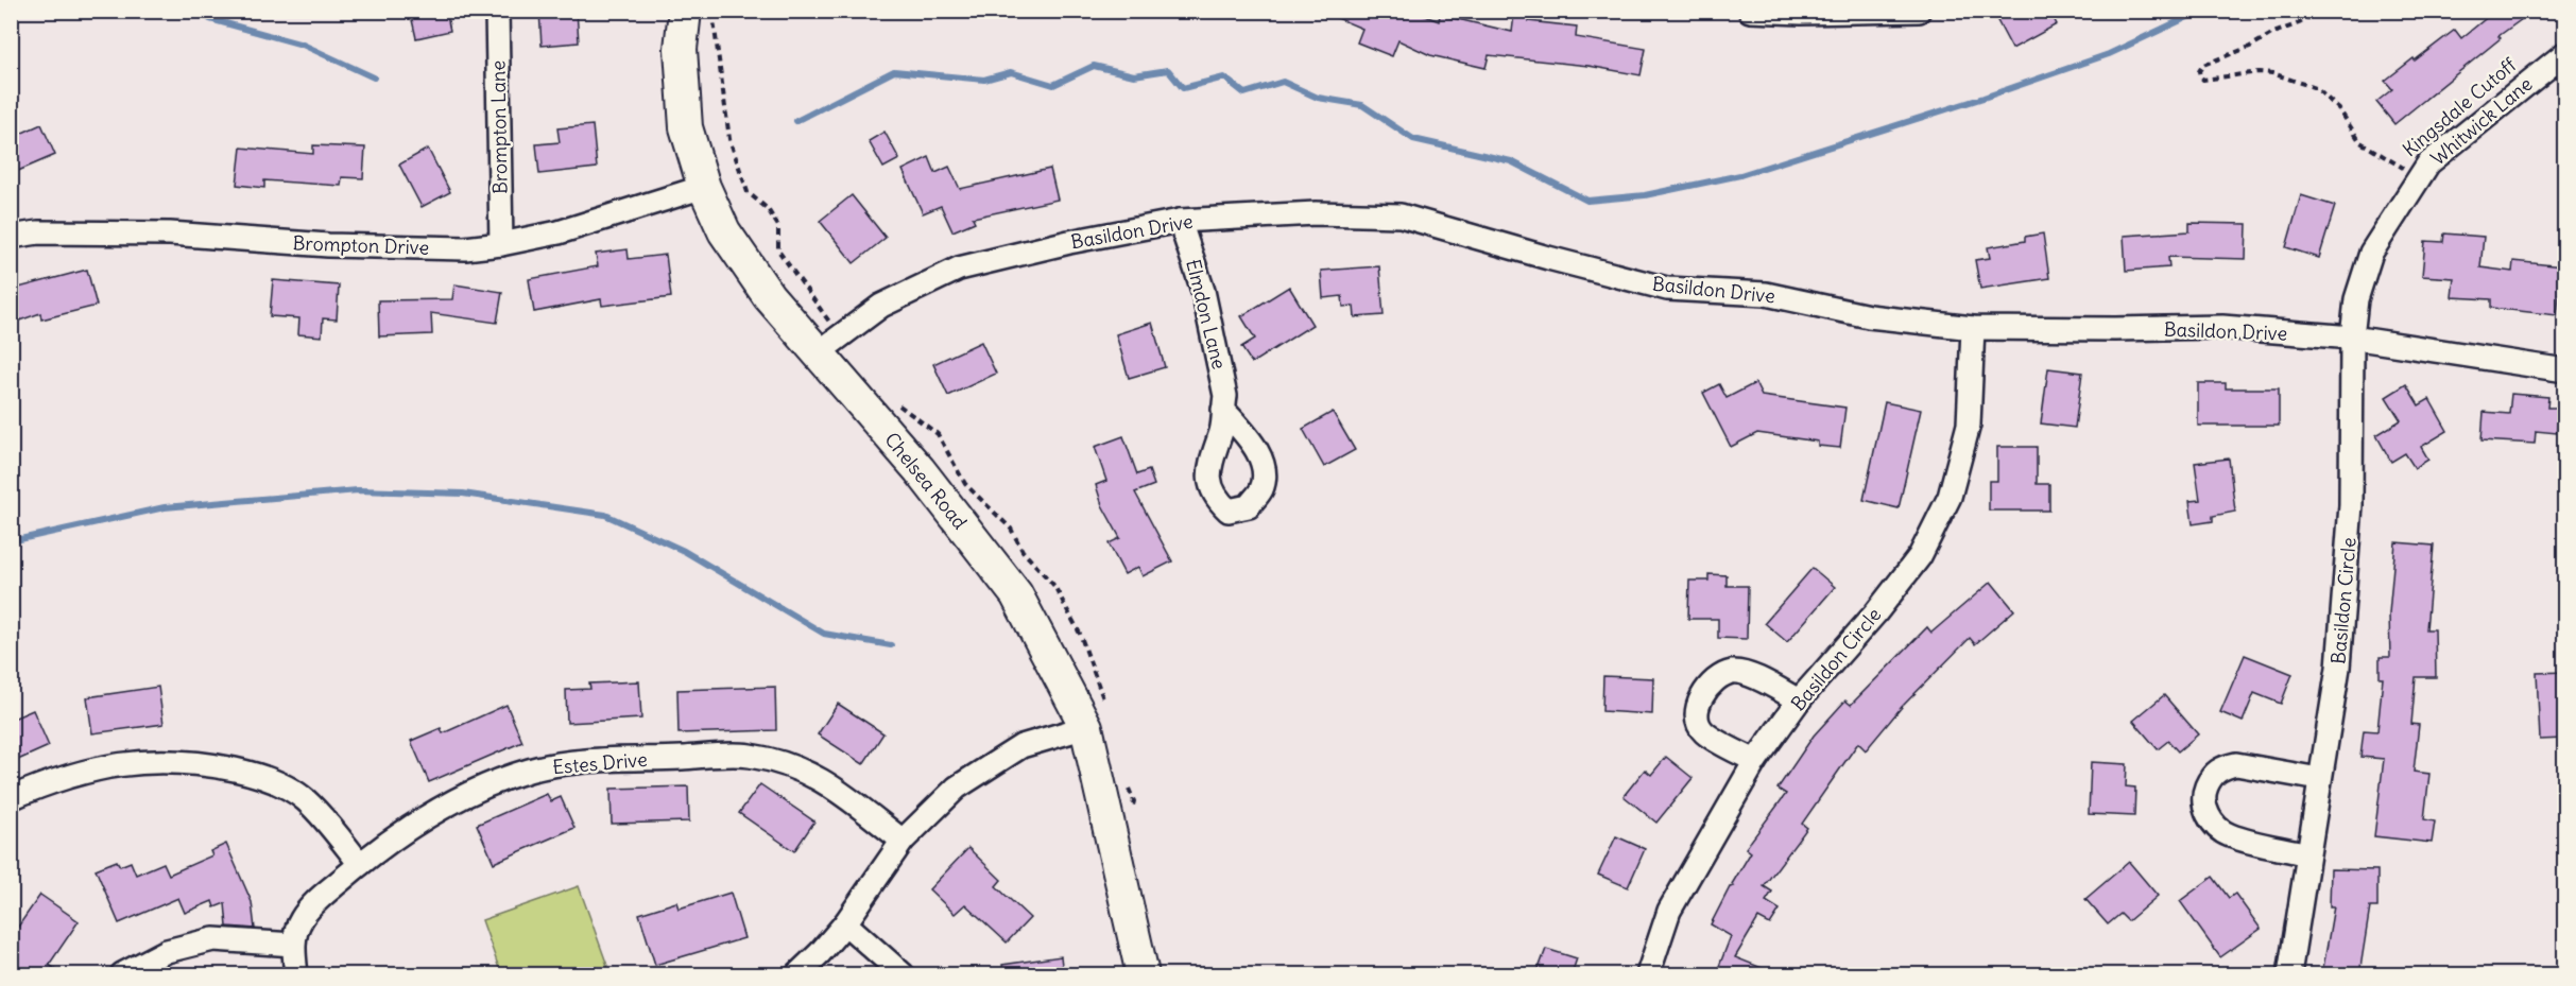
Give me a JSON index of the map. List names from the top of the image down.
{
  "streets": {
    "street": [
      "Whitwick Lane",
      "Brompton Lane",
      "Basildon Drive",
      "Brompton Drive",
      "Elmdon Lane",
      "Chelsea Road",
      "Basildon Circle",
      "Estes Drive"
    ],
    "path": ["Kingsdale Cutoff"]
  },
  "crossings": [
    ["Whitwick Lane", "Basildon Drive"],
    ["Whitwick Lane", "Basildon Circle"],
    ["Brompton Lane", "Brompton Drive"],
    ["Basildon Drive", "Elmdon Lane"],
    ["Basildon Drive", "Chelsea Road"],
    ["Basildon Drive", "Basildon Circle"],
    ["Brompton Drive", "Chelsea Road"]
  ]
}
